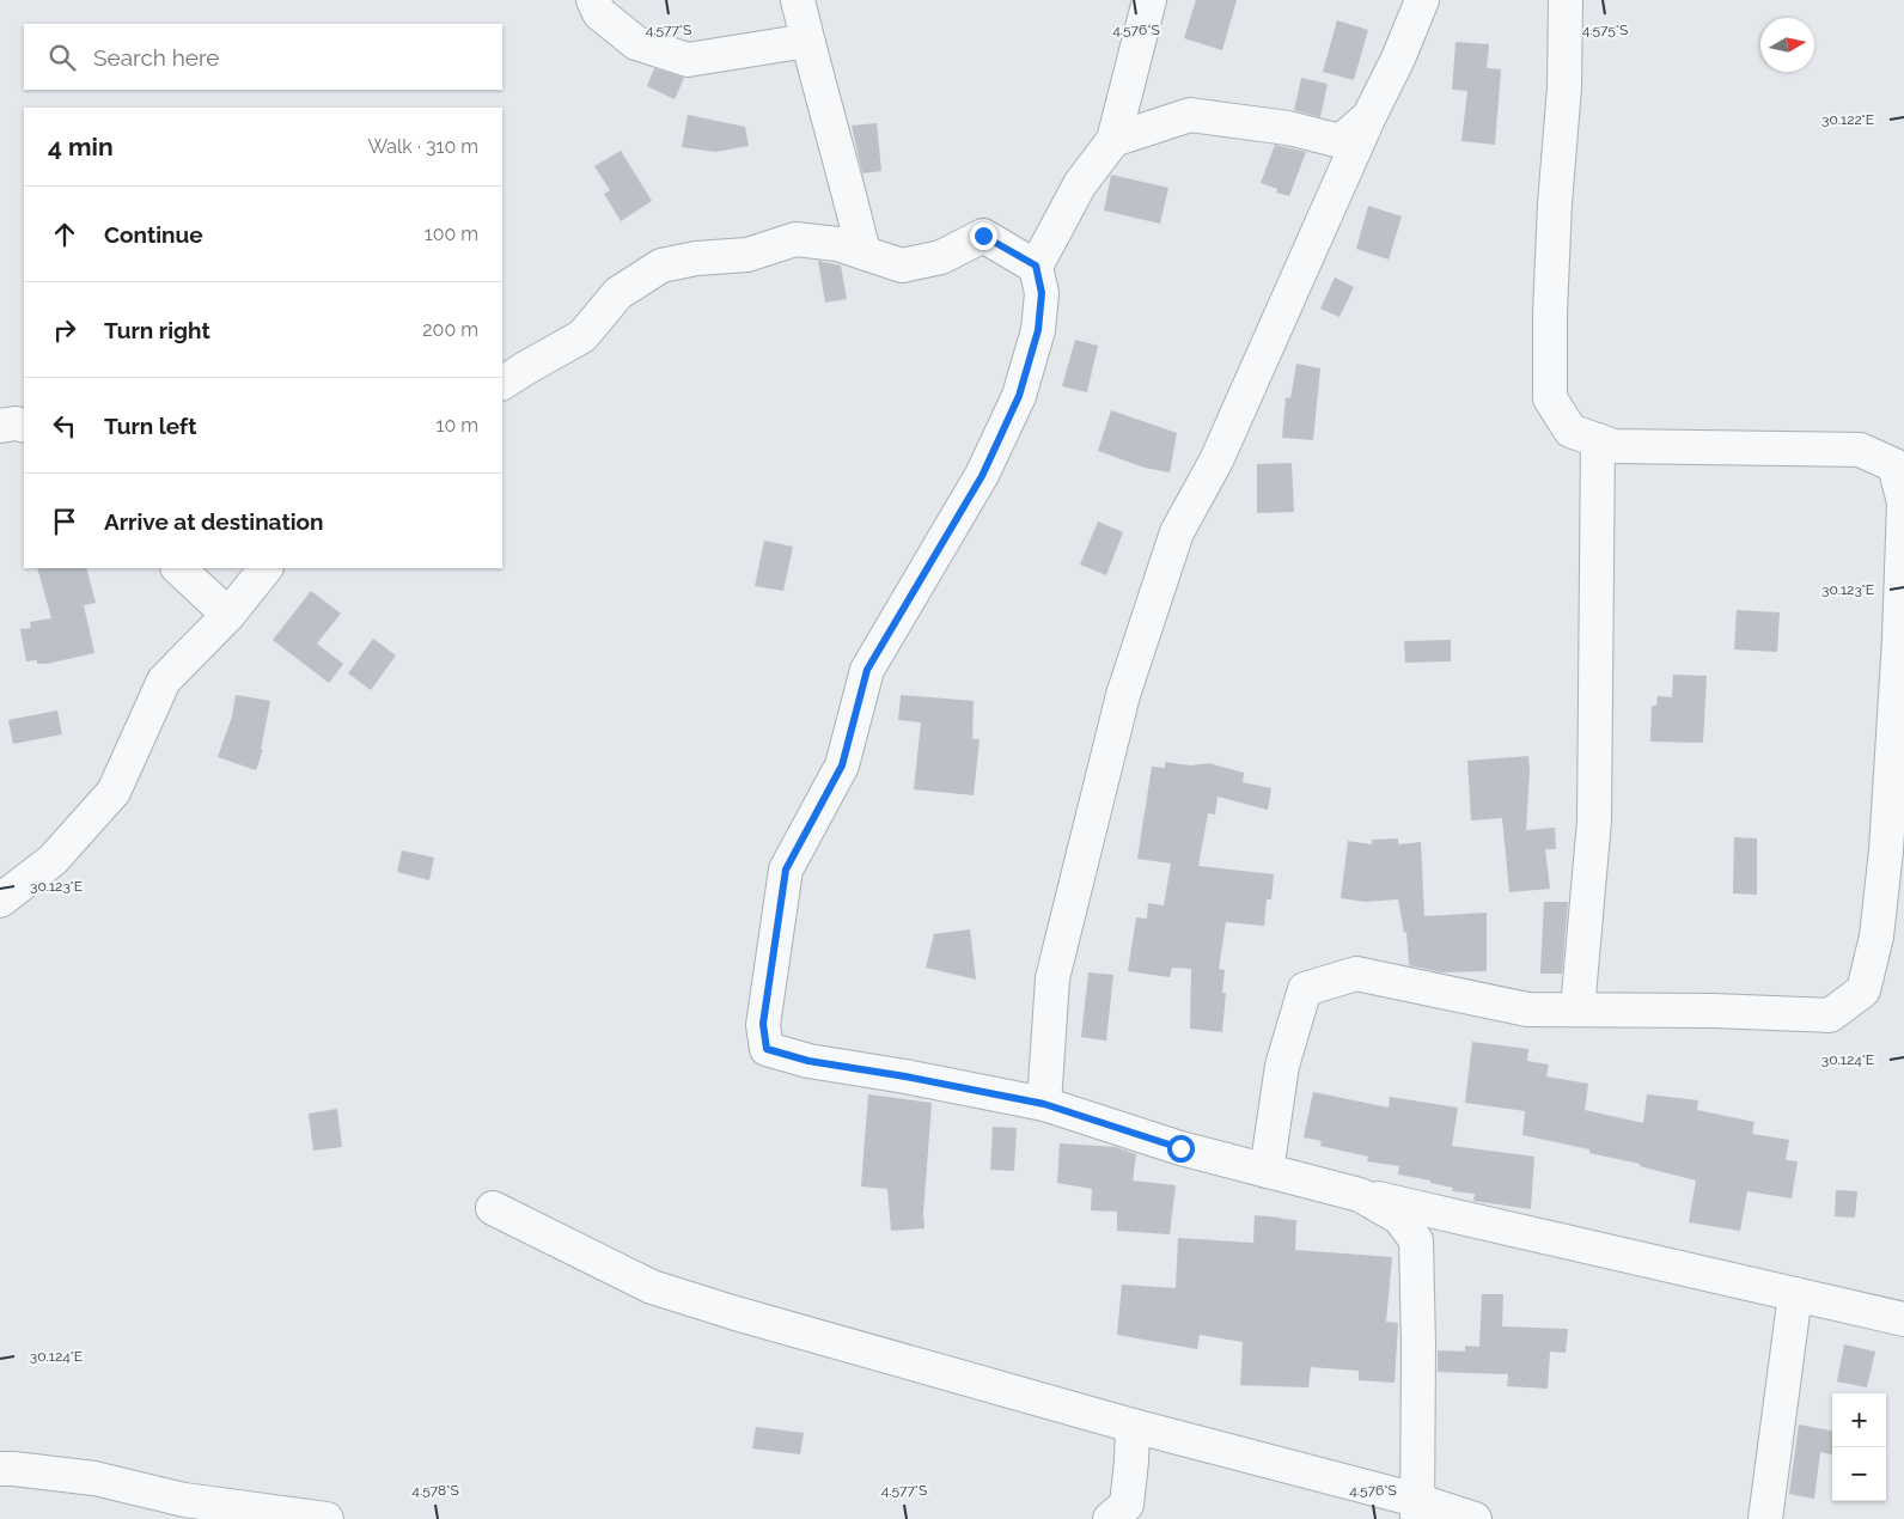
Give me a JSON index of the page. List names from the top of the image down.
{
  "north": "right",
  "page": {
    "search": "Search here",
    "heading": ["4 min", "Walk · 310 m"],
    "list": [
      ["Continue", "100 m"],
      ["Turn right", "200 m"],
      ["Turn left", "10 m"],
      "Arrive at destination"
    ],
    "map_buttons": ["+", "−"]
  },
  "coordinates": [
    "4.577°S",
    "4.576°S",
    "4.575°S",
    "30.122°E",
    "30.123°E",
    "30.124°E",
    "4.578°S"
  ]
}
